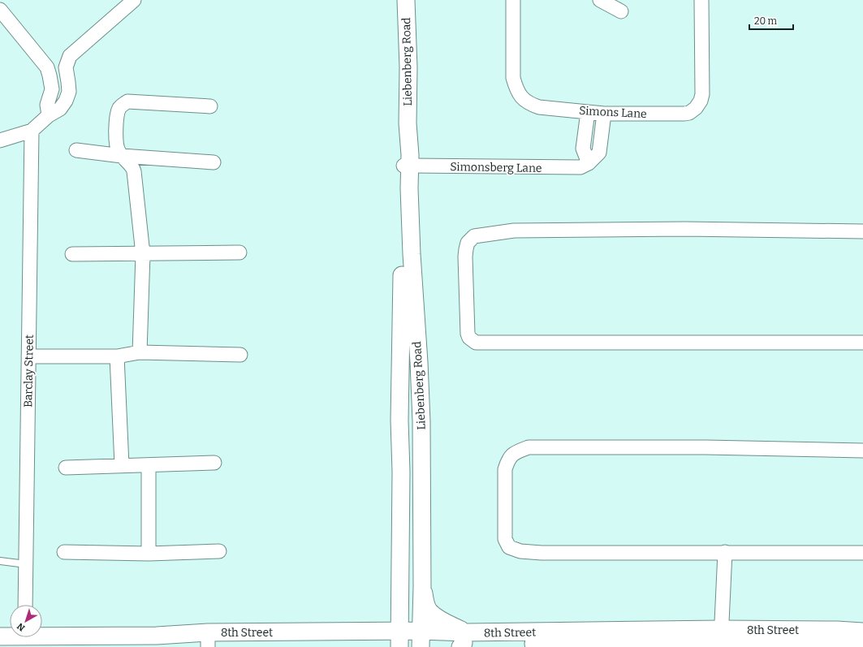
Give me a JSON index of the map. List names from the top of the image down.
{
  "streets": {
    "street": [
      "Liebenberg Road",
      "Simons Lane",
      "Simonsberg Lane",
      "Barclay Street",
      "8th Street"
    ]
  },
  "crossings": [
    ["Liebenberg Road", "Simonsberg Lane"],
    ["Liebenberg Road", "8th Street"]
  ],
  "scale_bar": "20 m",
  "north": "bottom left"
}
